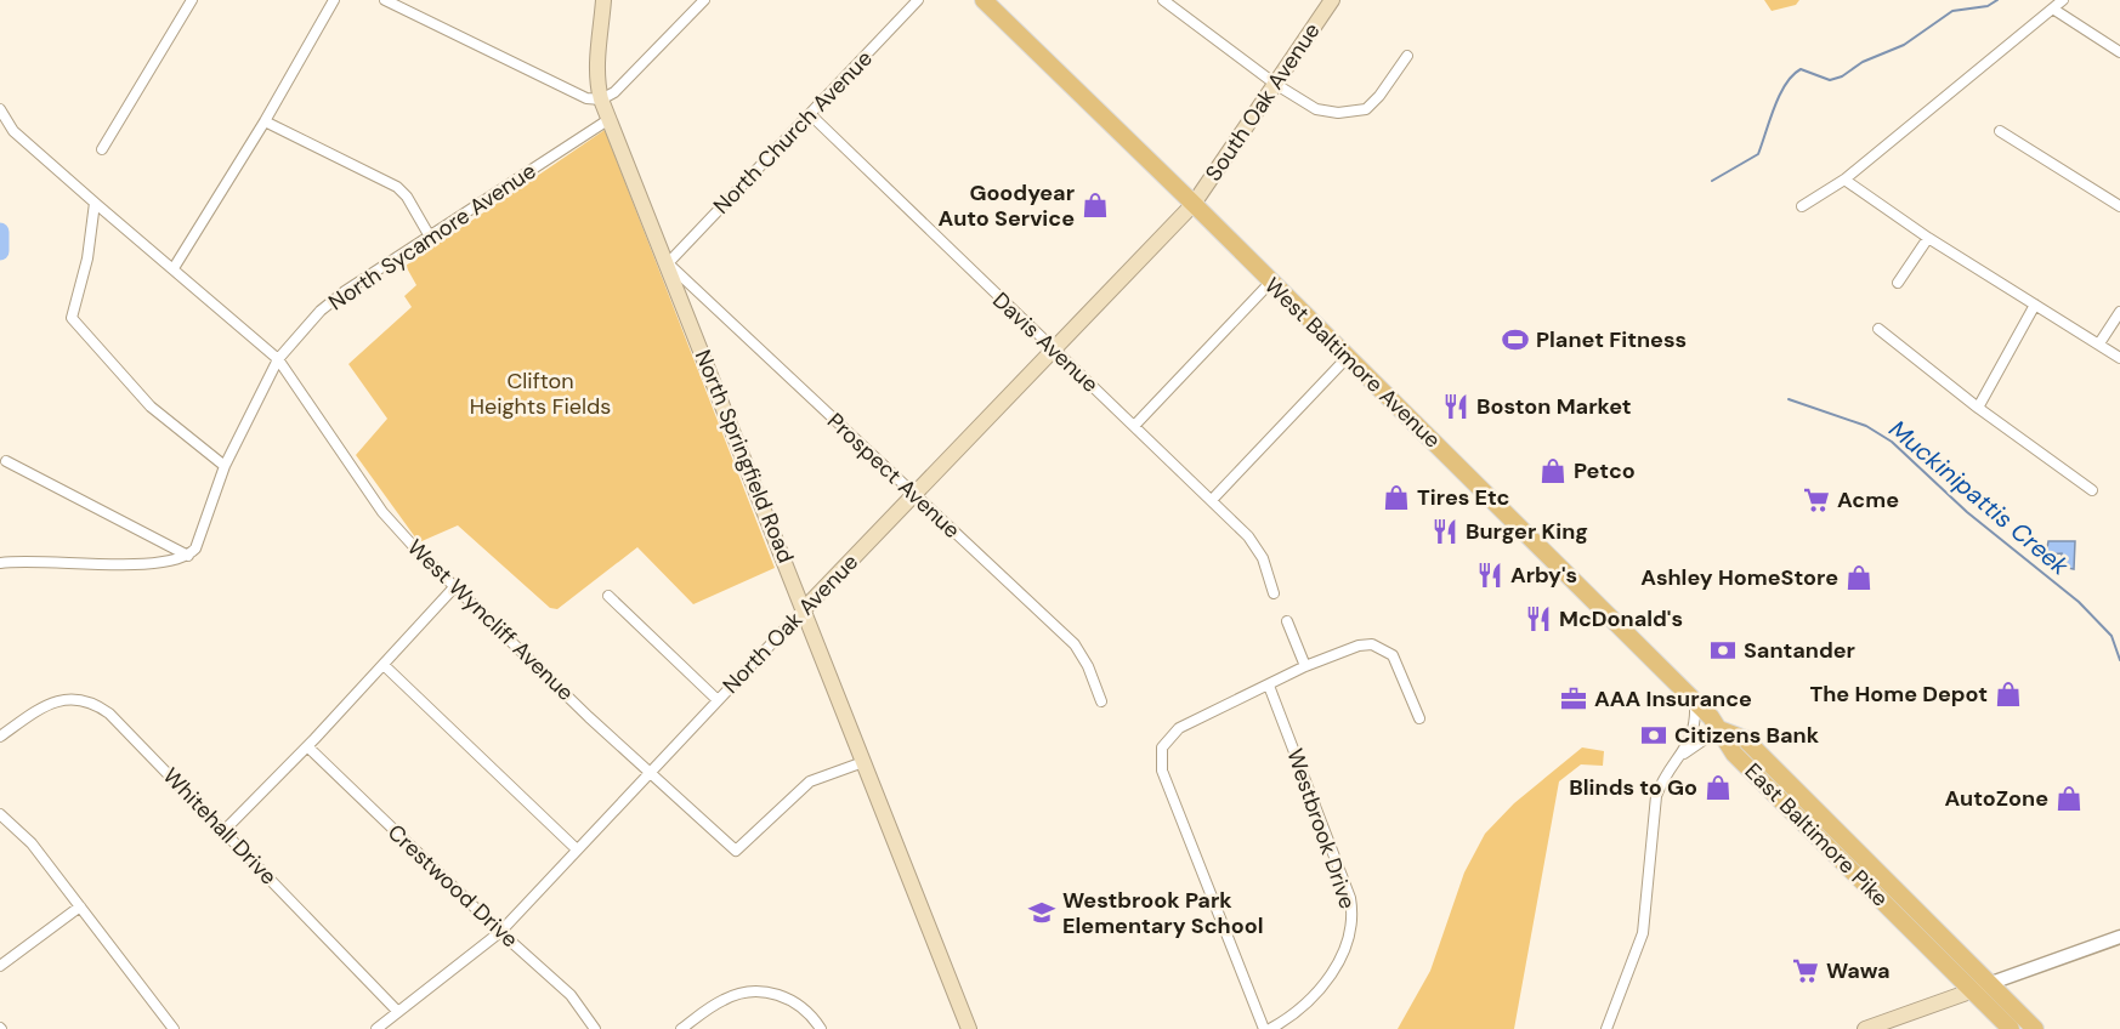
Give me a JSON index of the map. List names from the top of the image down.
{
  "streets": {
    "main road": [
      "South Oak Avenue",
      "West Baltimore Avenue",
      "North Springfield Road",
      "North Oak Avenue",
      "East Baltimore Pike"
    ],
    "street": [
      "North Church Avenue",
      "North Sycamore Avenue",
      "Davis Avenue",
      "Prospect Avenue",
      "West Wyncliff Avenue",
      "Whitehall Drive",
      "Westbrook Drive",
      "Crestwood Drive"
    ]
  },
  "crossings": [
    ["South Oak Avenue", "West Baltimore Avenue"],
    ["South Oak Avenue", "North Oak Avenue"],
    ["North Church Avenue", "Davis Avenue"],
    ["North Church Avenue", "North Springfield Road"],
    ["North Church Avenue", "Prospect Avenue"],
    ["North Sycamore Avenue", "North Springfield Road"],
    ["North Sycamore Avenue", "West Wyncliff Avenue"],
    ["Davis Avenue", "North Oak Avenue"],
    ["West Baltimore Avenue", "North Oak Avenue"],
    ["West Baltimore Avenue", "East Baltimore Pike"],
    ["North Springfield Road", "Prospect Avenue"],
    ["North Springfield Road", "West Wyncliff Avenue"],
    ["North Springfield Road", "North Oak Avenue"],
    ["Prospect Avenue", "North Oak Avenue"],
    ["West Wyncliff Avenue", "North Oak Avenue"],
    ["North Oak Avenue", "Whitehall Drive"],
    ["North Oak Avenue", "Crestwood Drive"]
  ],
  "water": ["Muckinipattis Creek"],
  "parks": ["Clifton Heights Fields"],
  "places": {
    "shop": [
      "Goodyear Auto Service",
      "Petco",
      "Tires Etc",
      "Ashley HomeStore",
      "The Home Depot",
      "Blinds to Go",
      "AutoZone"
    ],
    "sports": ["Planet Fitness"],
    "restaurant": [
      "Boston Market",
      "Burger King",
      "Arby's",
      "McDonald's"
    ],
    "supermarket": ["Acme", "Wawa"],
    "bank": ["Santander", "Citizens Bank"],
    "office": ["AAA Insurance"],
    "school or university": ["Westbrook Park Elementary School"]
  }
}
